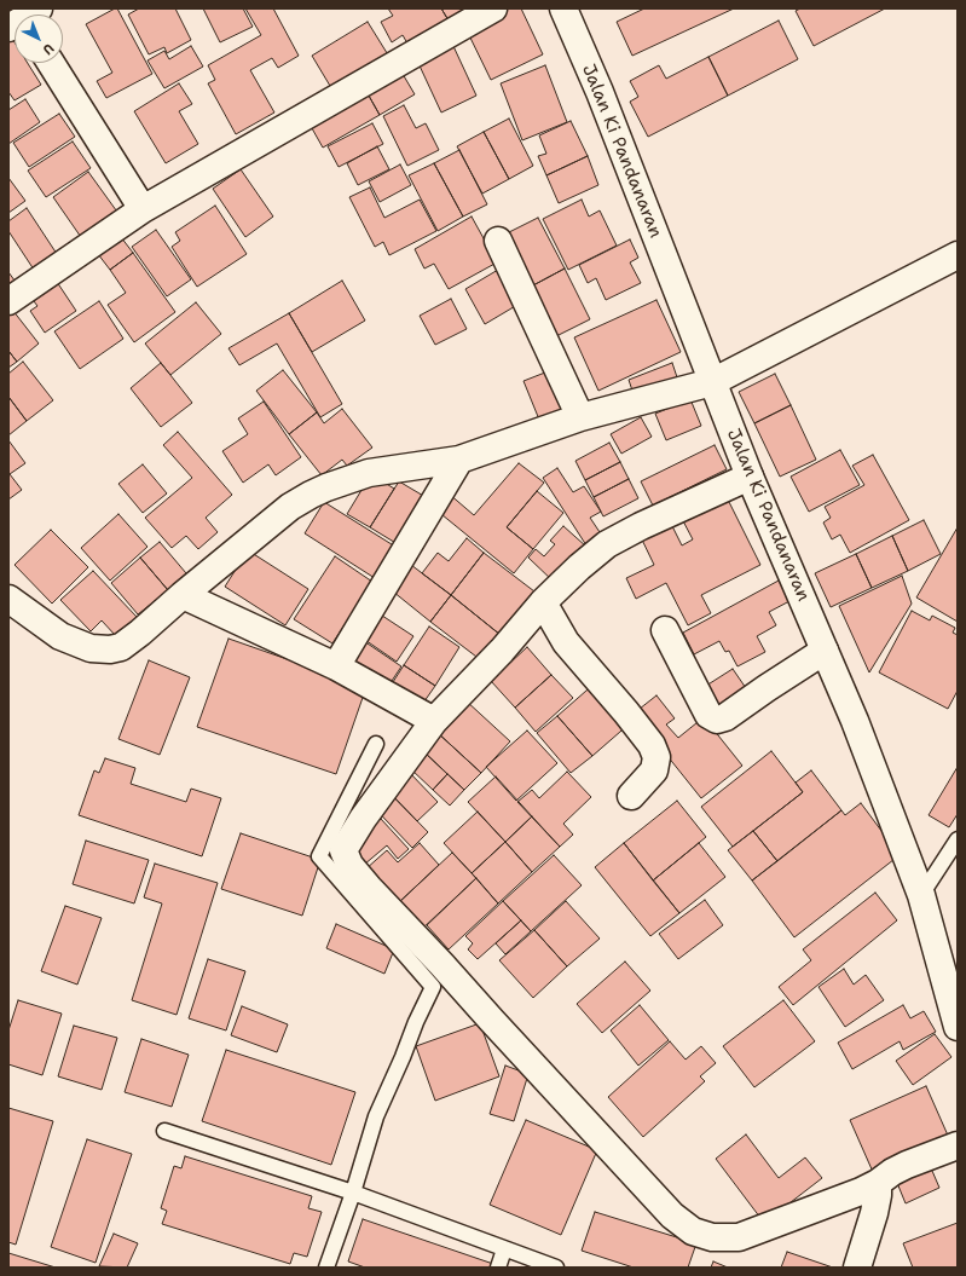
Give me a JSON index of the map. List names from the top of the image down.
{
  "streets": {
    "street": ["Jalan Ki Pandanaran"]
  },
  "north": "bottom right"
}
